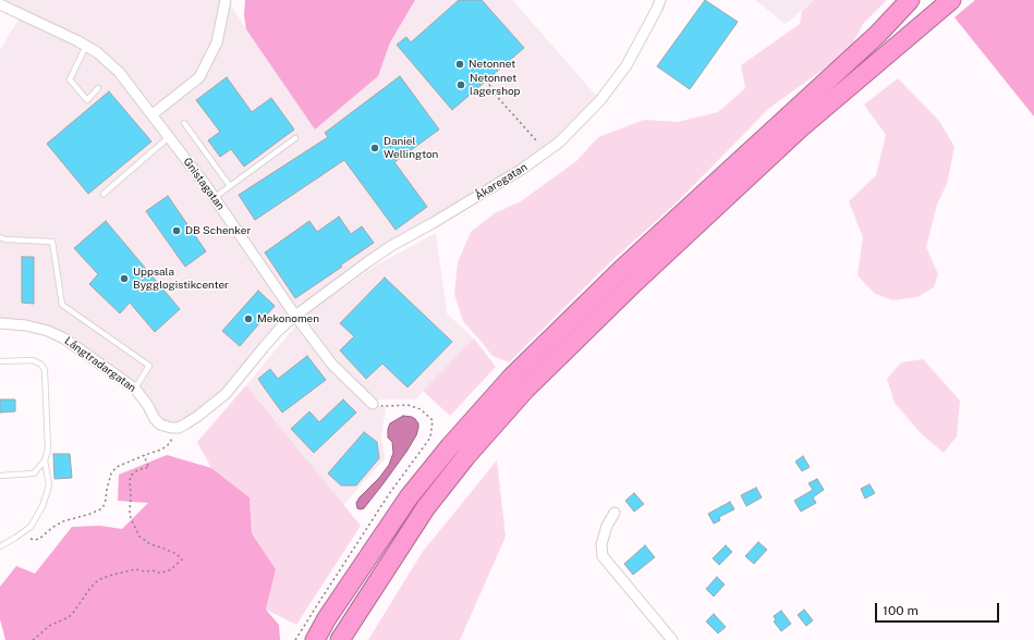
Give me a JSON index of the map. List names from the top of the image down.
{
  "streets": {
    "street": ["Åkaregatan", "Gnistagatan", "Långtradargatan"]
  },
  "crossings": [
    ["Åkaregatan", "Gnistagatan"]
  ],
  "places": [
    "Netonnet",
    "Netonnet lagershop",
    "Daniel Wellington",
    "DB Schenker",
    "Uppsala Bygglogistikcenter",
    "Mekonomen"
  ],
  "scale_bar": "100 m"
}
